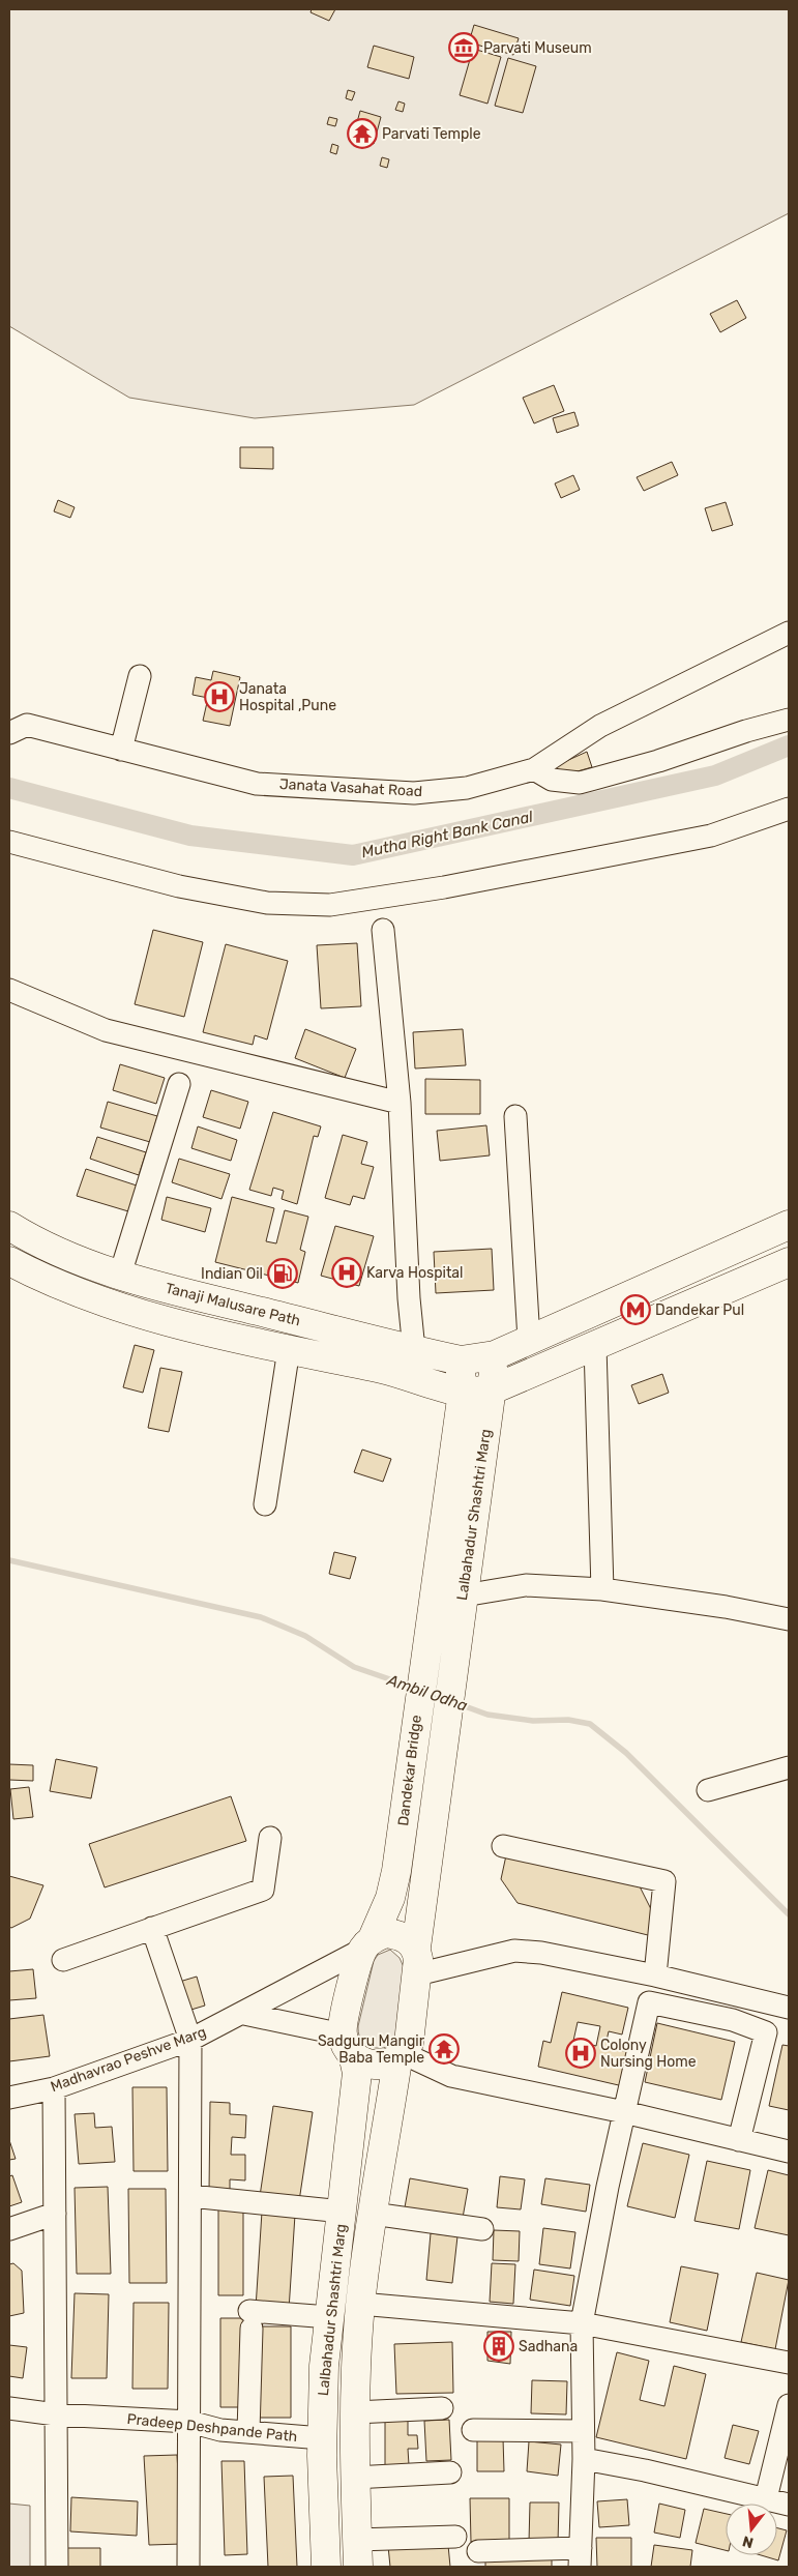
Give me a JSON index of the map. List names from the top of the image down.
{
  "streets": {
    "main road": ["Tanaji Malusare Path", "Lalbahadur Shashtri Marg", "Dandekar Bridge"],
    "street": ["Janata Vasahat Road", "Madhavrao Peshve Marg", "Pradeep Deshpande Path"]
  },
  "crossings": [
    ["Tanaji Malusare Path", "Lalbahadur Shashtri Marg"],
    ["Lalbahadur Shashtri Marg", "Dandekar Bridge"],
    ["Lalbahadur Shashtri Marg", "Madhavrao Peshve Marg"],
    ["Lalbahadur Shashtri Marg", "Pradeep Deshpande Path"],
    ["Dandekar Bridge", "Madhavrao Peshve Marg"]
  ],
  "water": ["Mutha Right Bank Canal", "Ambil Odha"],
  "places": {
    "museum": ["Parvati Museum"],
    "temple": ["Parvati Temple", "Sadguru Mangir Baba Temple"],
    "hospital": ["Janata Hospital ,Pune", "Karva Hospital", "Colony Nursing Home"],
    "fuel station": ["Indian Oil"],
    "metro station": ["Dandekar Pul"],
    "building": ["Sadhana"]
  },
  "north": "bottom"
}
